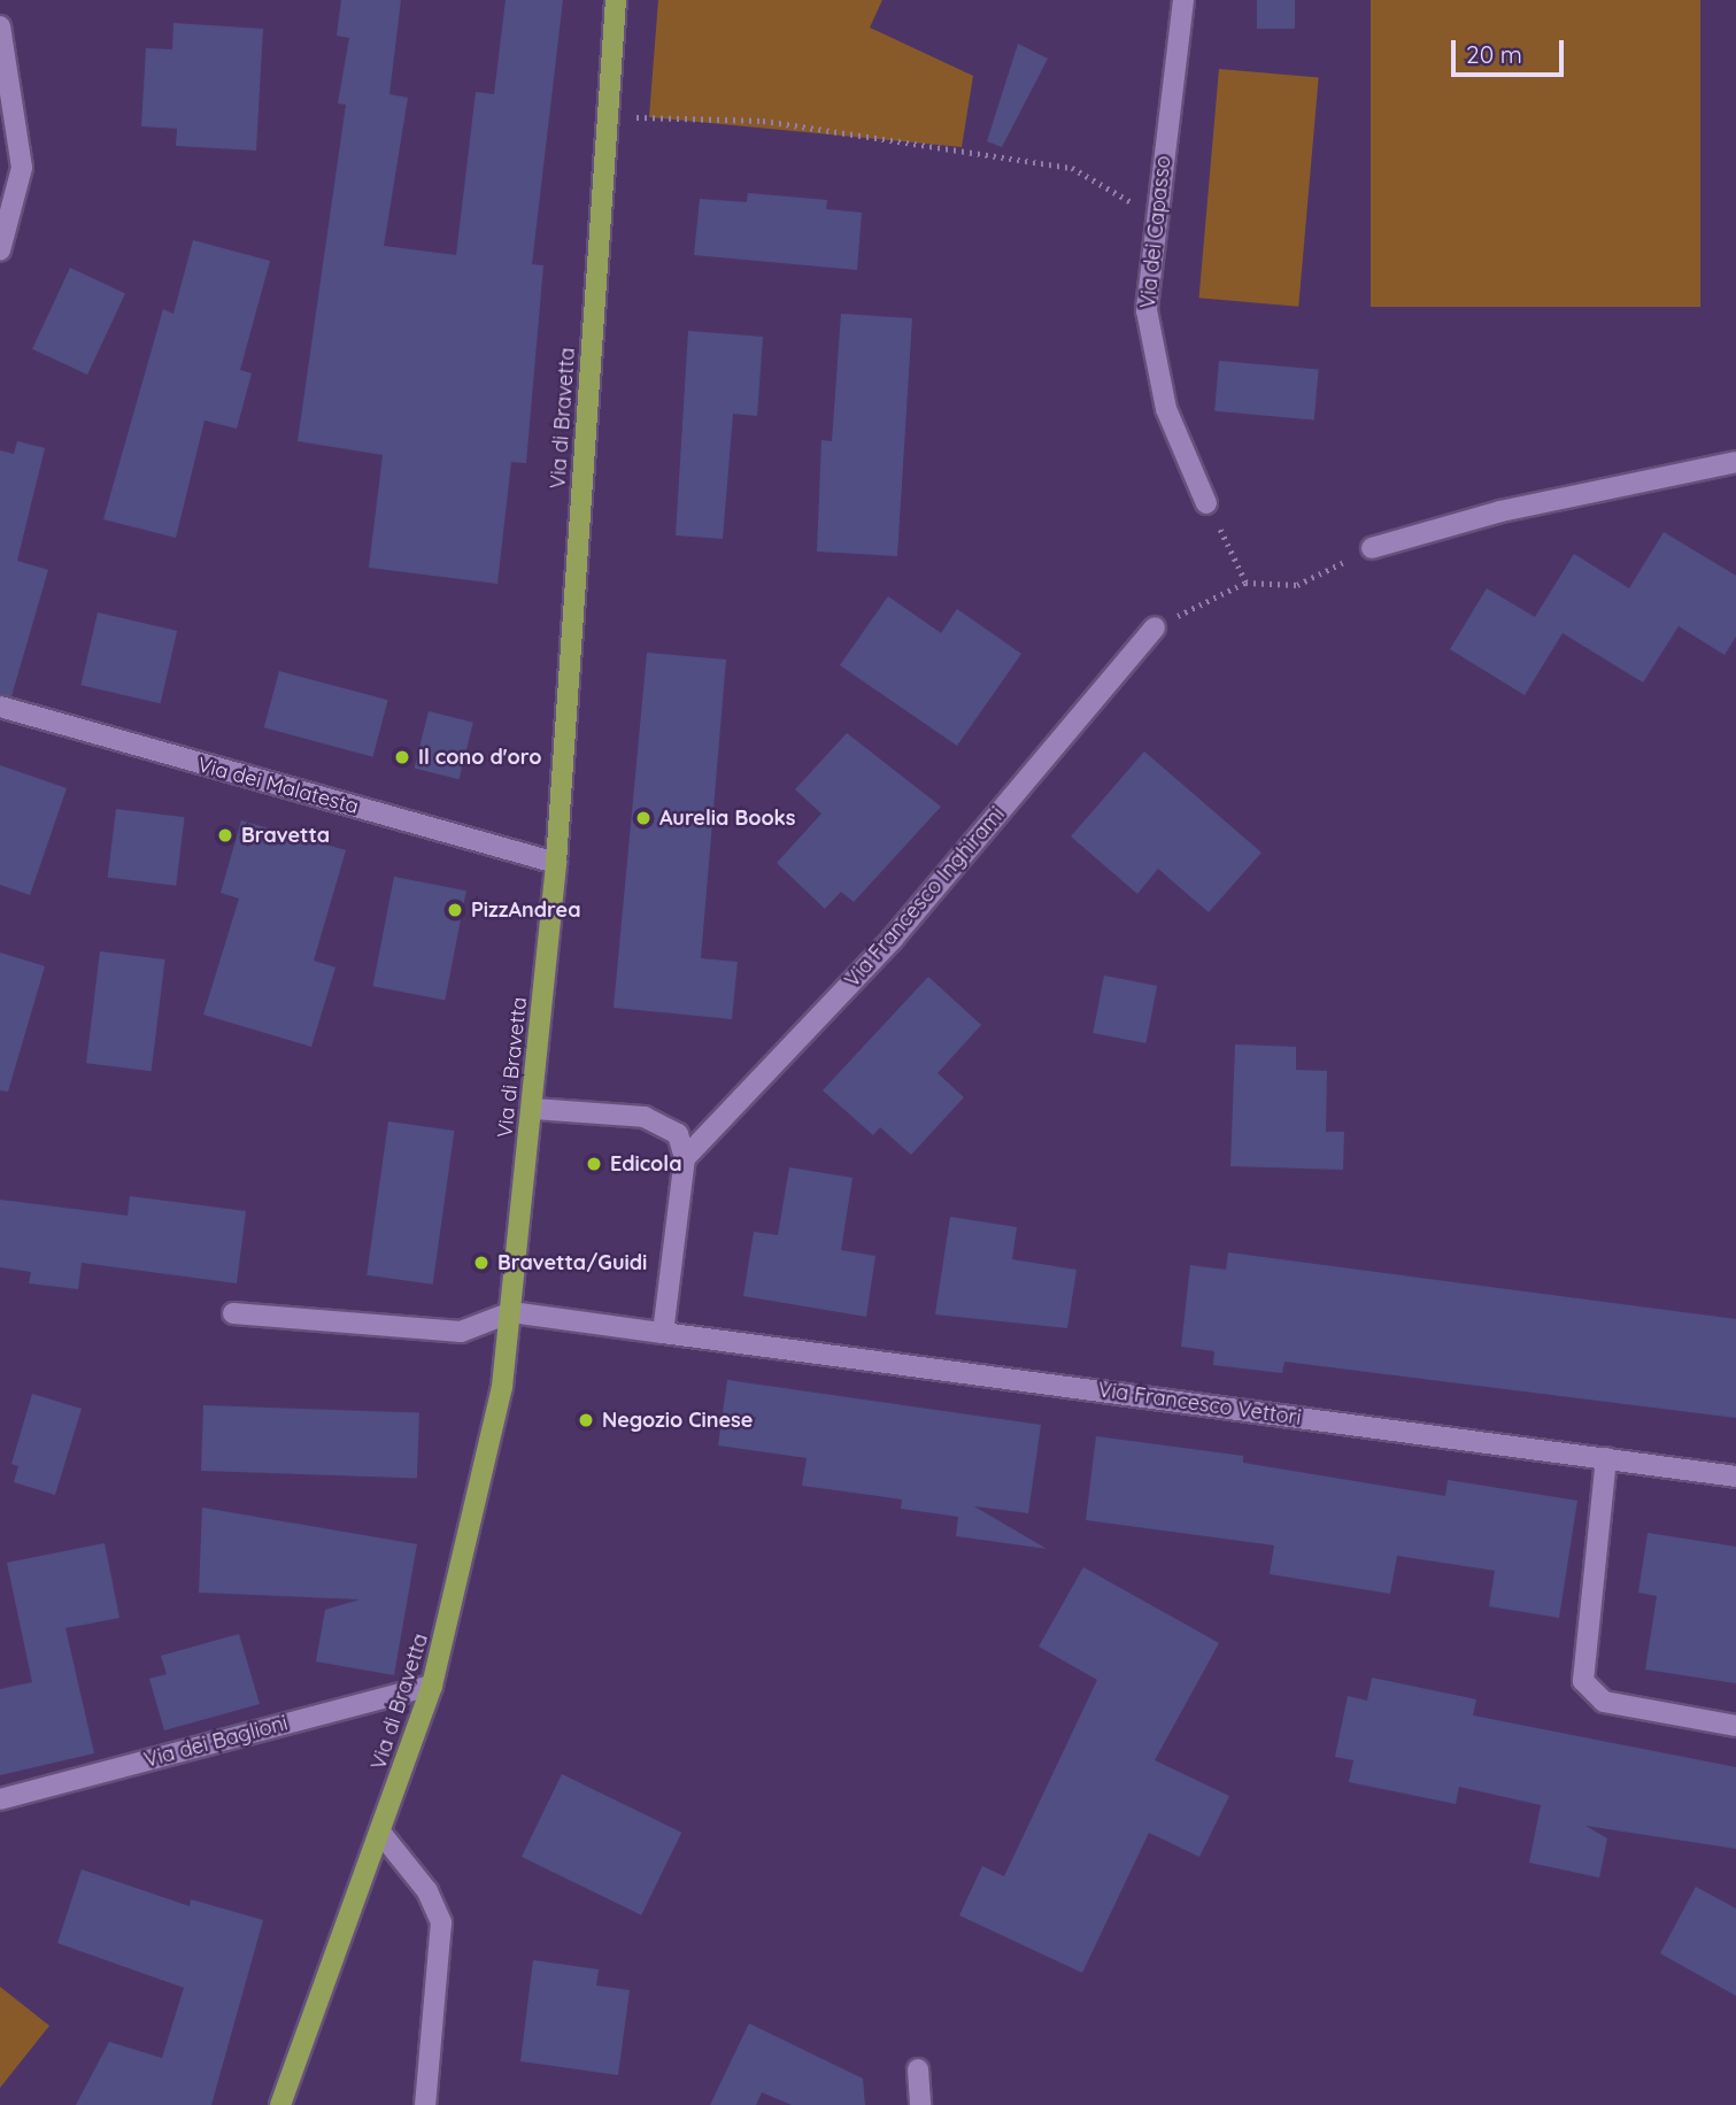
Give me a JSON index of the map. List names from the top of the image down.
{
  "streets": {
    "main road": ["Via di Bravetta"],
    "street": [
      "Via dei Capasso",
      "Via dei Malatesta",
      "Via Francesco Inghirami",
      "Via Francesco Vettori",
      "Via dei Baglioni"
    ]
  },
  "crossings": [
    ["Via di Bravetta", "Via dei Malatesta"],
    ["Via di Bravetta", "Via Francesco Vettori"],
    ["Via di Bravetta", "Via dei Baglioni"]
  ],
  "places": [
    "Il cono d'oro",
    "Aurelia Books",
    "Bravetta",
    "PizzAndrea",
    "Edicola",
    "Bravetta/Guidi",
    "Negozio Cinese"
  ],
  "scale_bar": "20 m"
}
